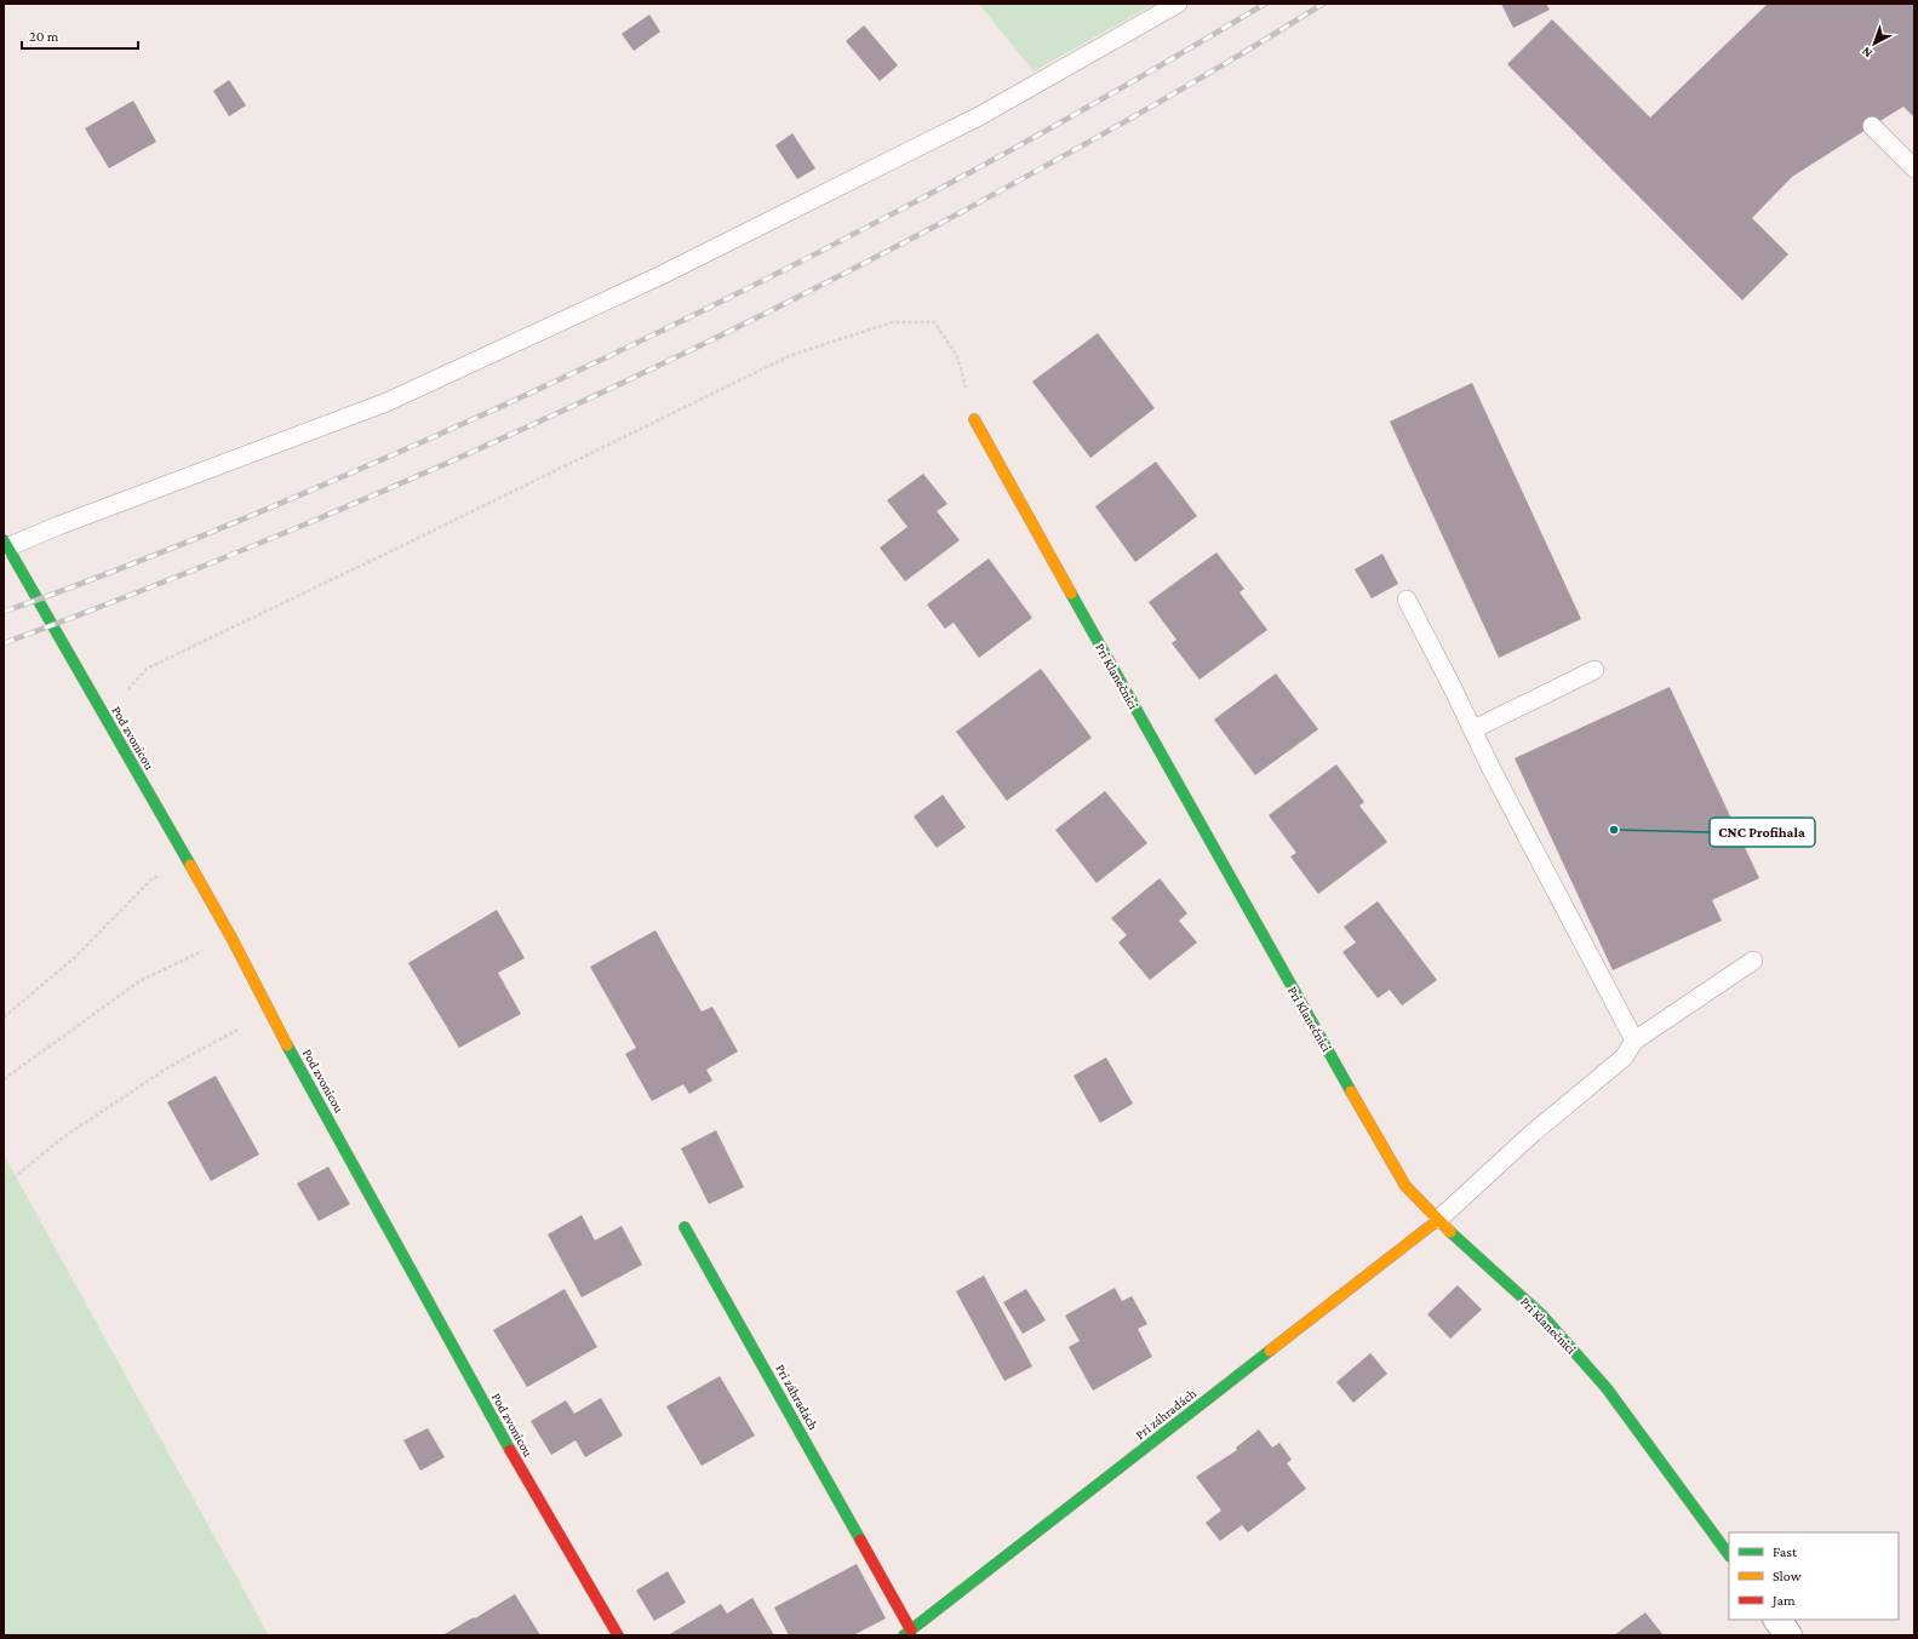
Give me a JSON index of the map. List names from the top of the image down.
{
  "streets": {
    "street": ["Pri Klanečnici", "Pod zvonicou", "Pri záhradách"]
  },
  "crossings": [
    ["Pri Klanečnici", "Pri záhradách"]
  ],
  "places": ["CNC Profihala"],
  "legend": ["Fast", "Slow", "Jam"],
  "scale_bar": "20 m",
  "north": "bottom left"
}
